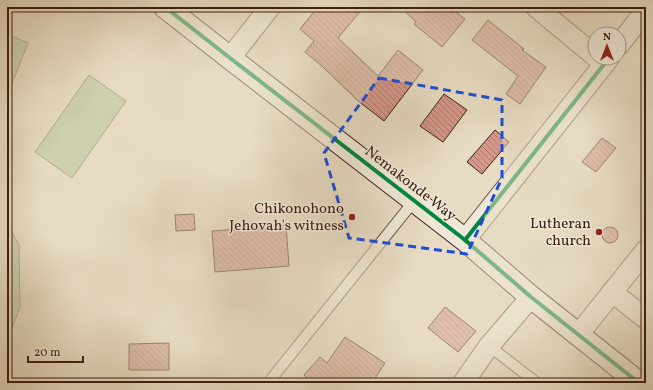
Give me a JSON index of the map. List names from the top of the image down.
{
  "streets": {
    "street": ["Nemakonde Way"]
  },
  "places": ["Chikonohono Jehovah's witness", "Lutheran church"],
  "scale_bar": "20 m",
  "north": "top"
}
